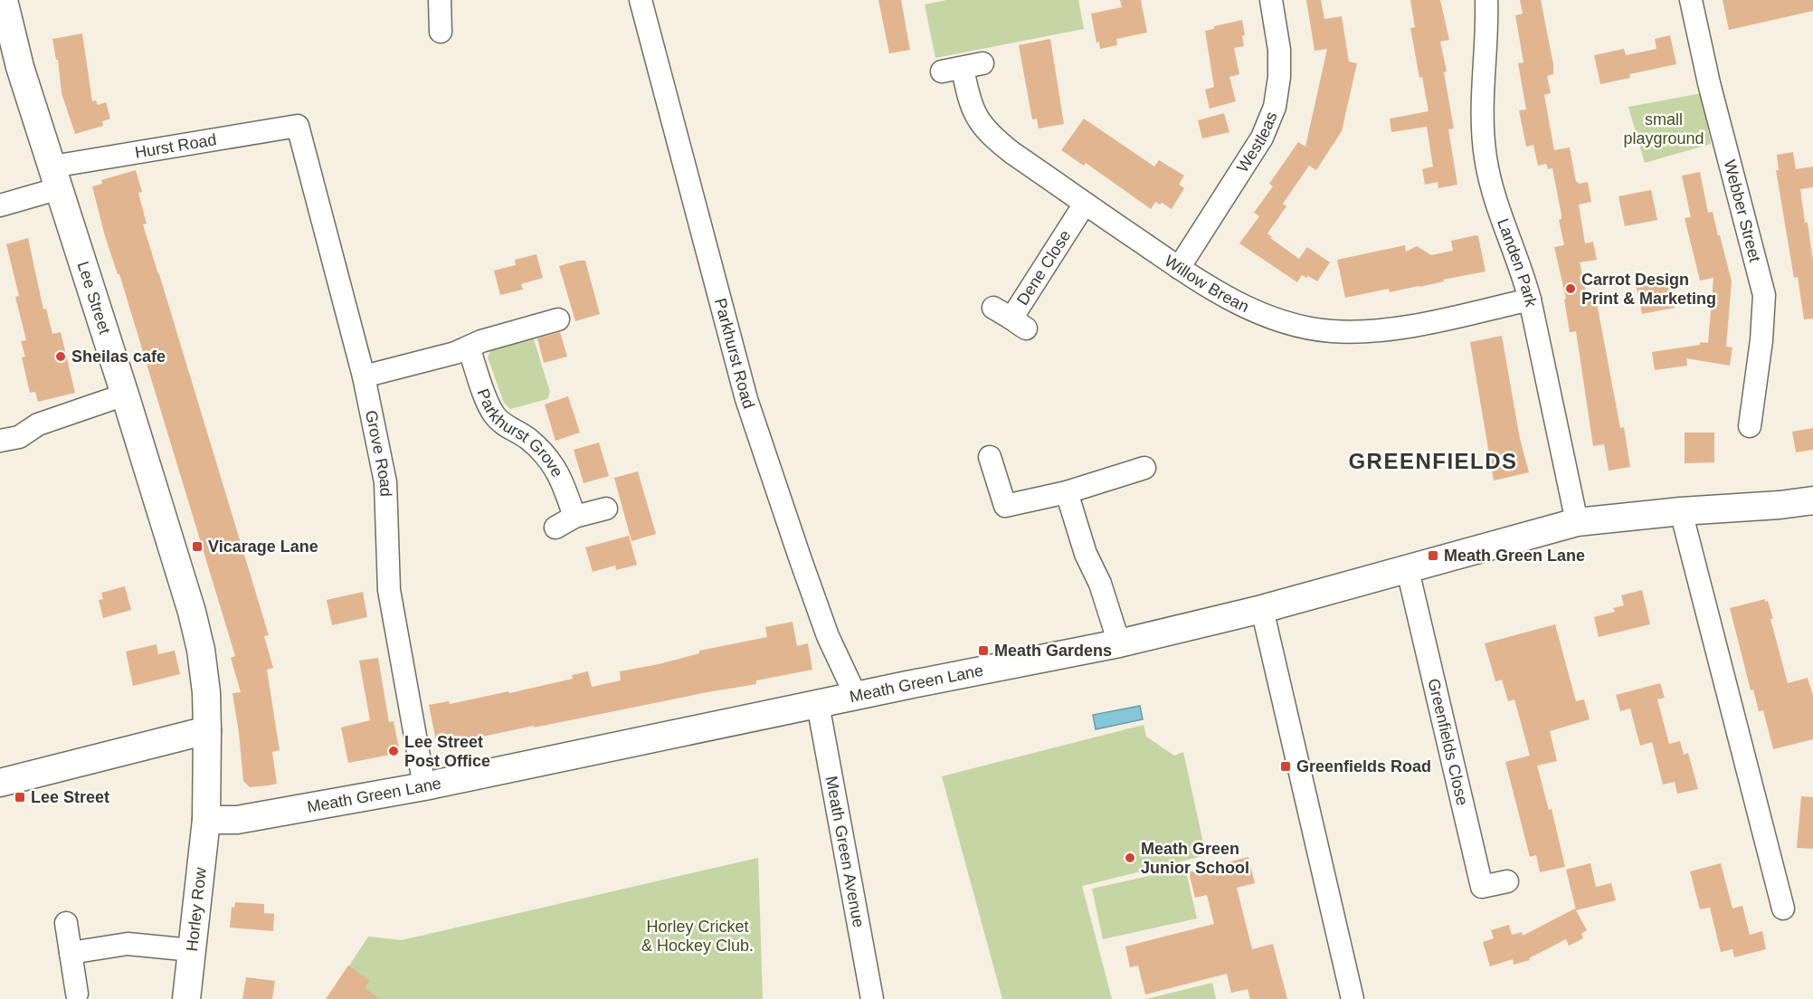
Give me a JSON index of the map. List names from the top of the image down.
{
  "streets": {
    "street": [
      "Westleas",
      "Hurst Road",
      "Webber Street",
      "Landen Park",
      "Dene Close",
      "Willow Brean",
      "Lee Street",
      "Parkhurst Road",
      "Parkhurst Grove",
      "Grove Road",
      "Meath Green Lane",
      "Greenfields Close",
      "Meath Green Avenue",
      "Horley Row"
    ]
  },
  "crossings": [
    ["Westleas", "Willow Brean"],
    ["Hurst Road", "Lee Street"],
    ["Hurst Road", "Grove Road"],
    ["Landen Park", "Willow Brean"],
    ["Landen Park", "Meath Green Lane"],
    ["Dene Close", "Willow Brean"],
    ["Lee Street", "Meath Green Lane"],
    ["Lee Street", "Horley Row"],
    ["Parkhurst Road", "Meath Green Lane"],
    ["Grove Road", "Meath Green Lane"],
    ["Meath Green Lane", "Greenfields Close"],
    ["Meath Green Lane", "Meath Green Avenue"],
    ["Meath Green Lane", "Horley Row"]
  ],
  "districts": ["GREENFIELDS"],
  "parks": ["small playground", "Horley Cricket & Hockey Club."],
  "places": {
    "other": [
      "Carrot Design Print & Marketing",
      "Sheilas cafe",
      "Lee Street Post Office",
      "Meath Green Junior School"
    ],
    "transit": [
      "Vicarage Lane",
      "Meath Green Lane",
      "Meath Gardens",
      "Greenfields Road",
      "Lee Street"
    ]
  }
}
